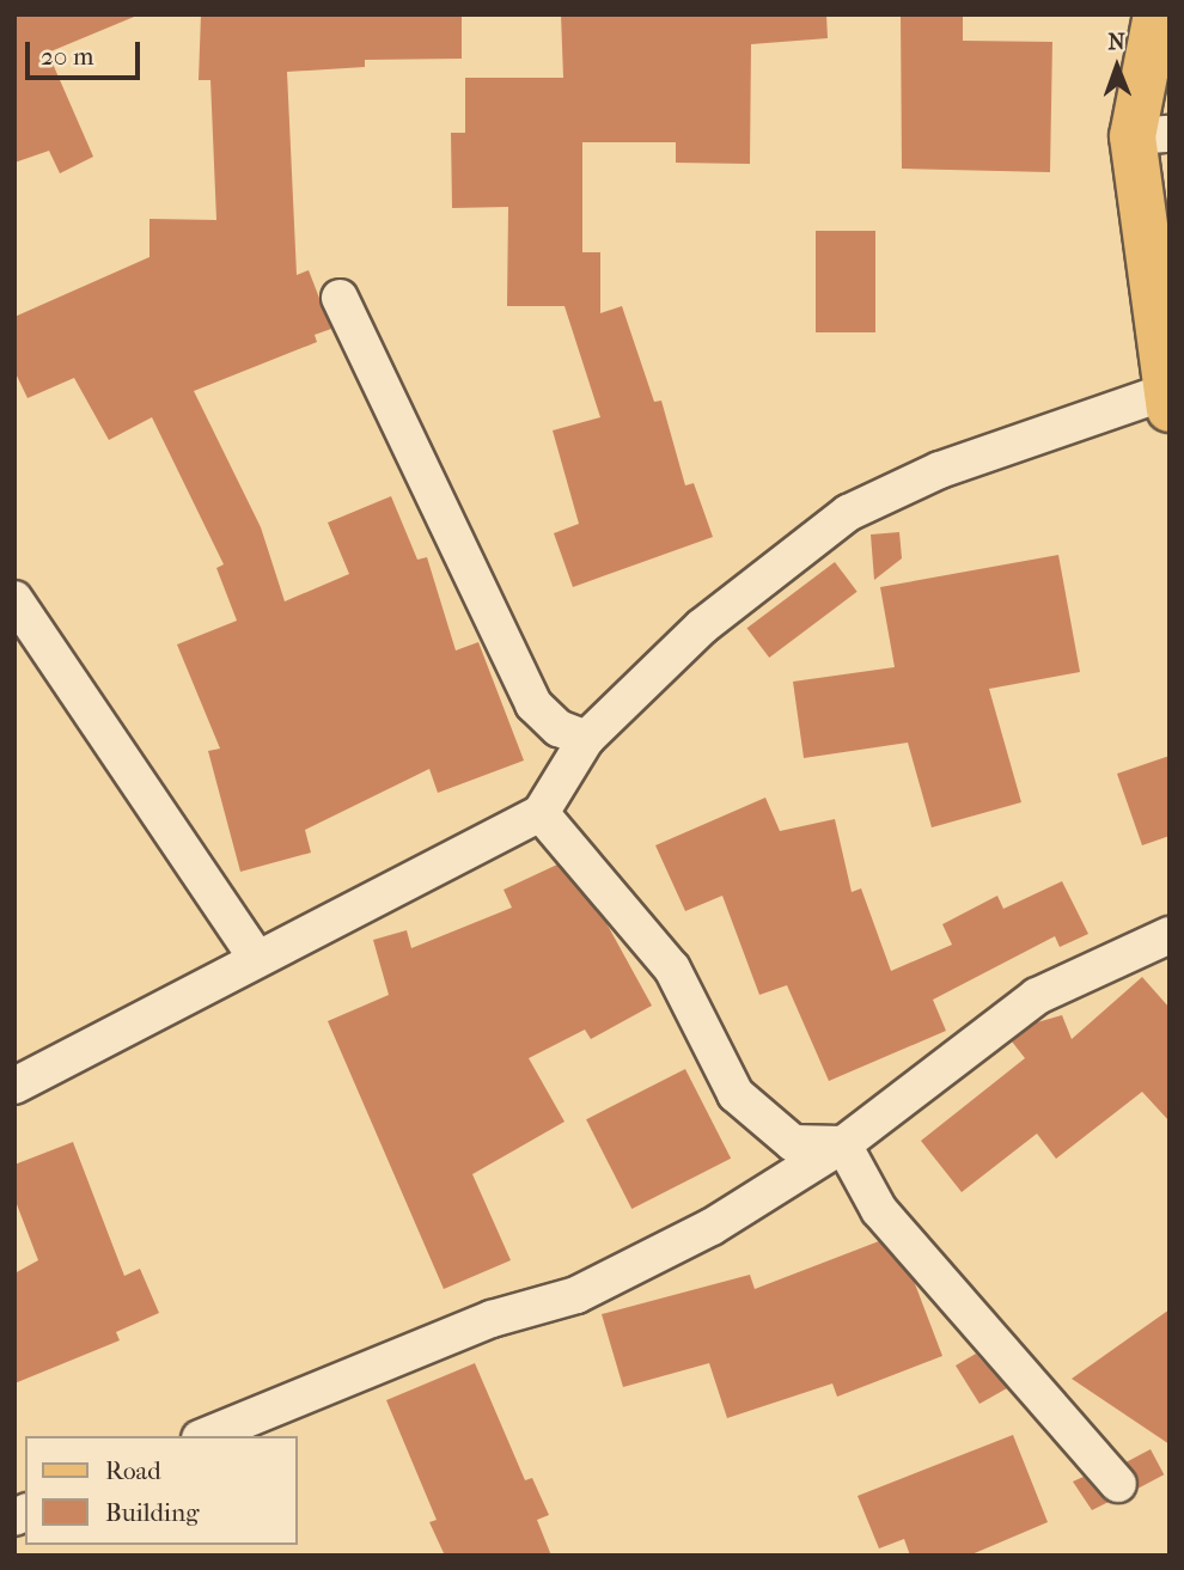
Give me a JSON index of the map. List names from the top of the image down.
{
  "legend": ["Road", "Building"],
  "scale_bar": "20 m",
  "north": "top"
}
